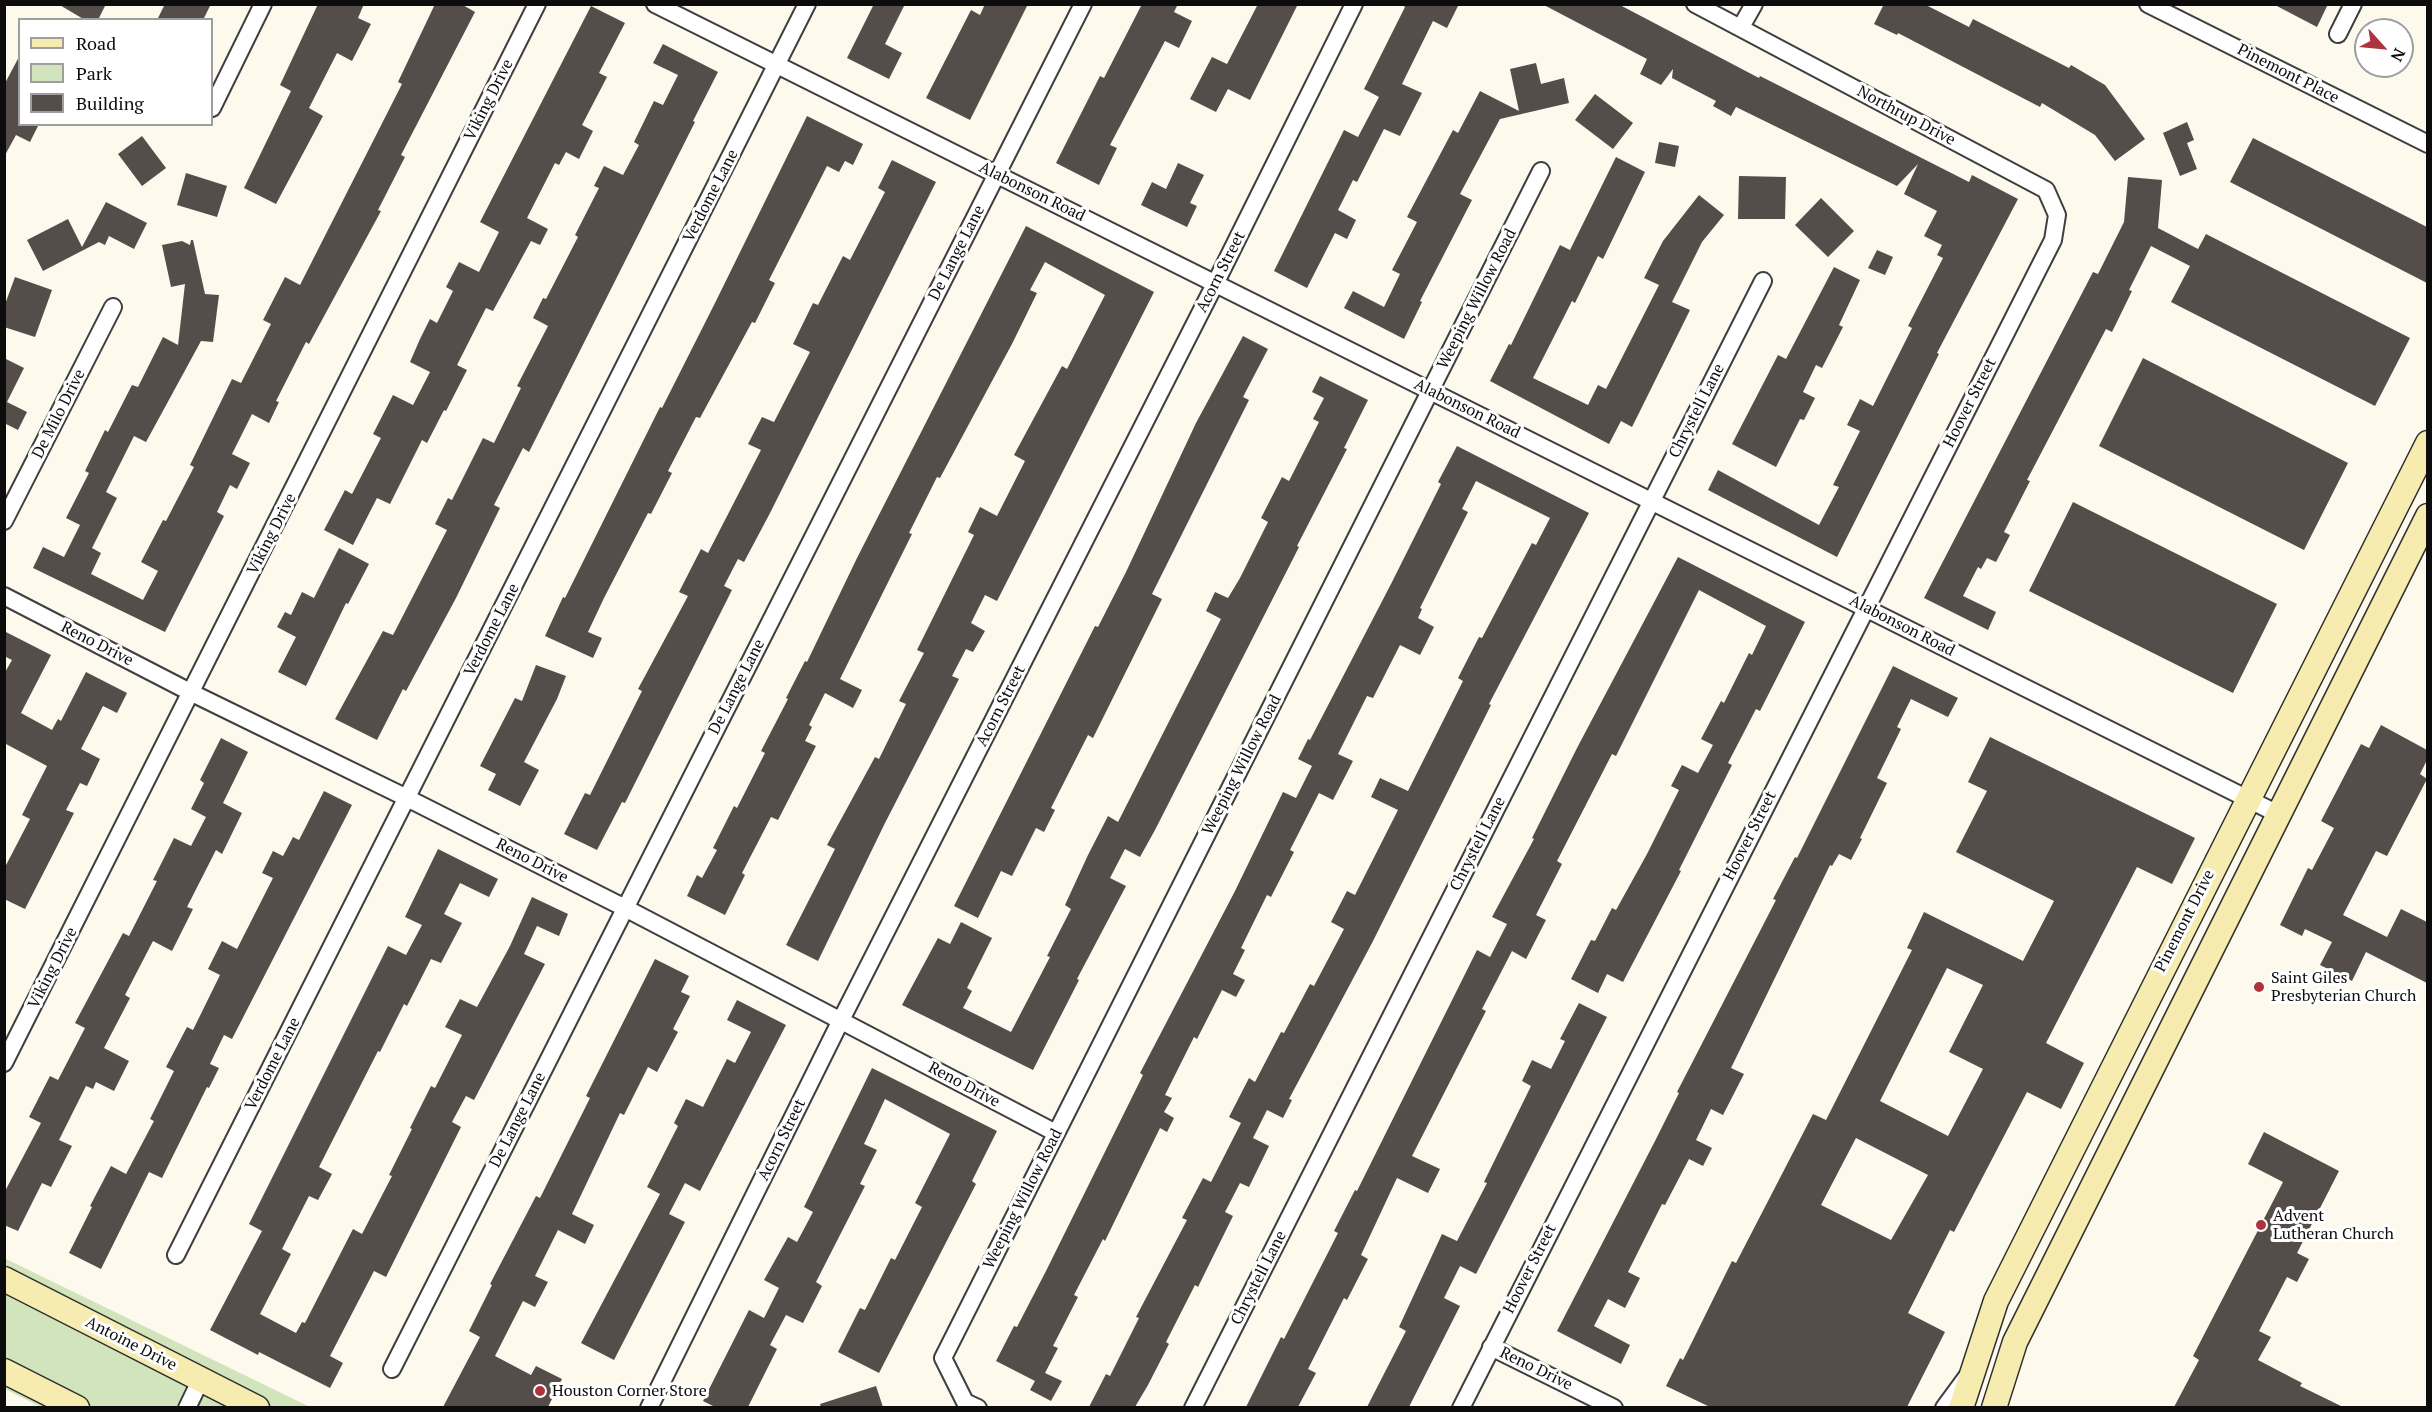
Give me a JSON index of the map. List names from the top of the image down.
{
  "streets": {
    "main road": ["Pinemont Drive", "Antoine Drive"],
    "street": [
      "Pinemont Place",
      "Viking Drive",
      "Northrup Drive",
      "Alabonson Road",
      "Verdome Lane",
      "De Lange Lane",
      "Acorn Street",
      "Weeping Willow Road",
      "Hoover Street",
      "Chrystell Lane",
      "De Milo Drive",
      "Reno Drive"
    ]
  },
  "crossings": [
    ["Viking Drive", "Reno Drive"],
    ["Northrup Drive", "Hoover Street"],
    ["Alabonson Road", "Verdome Lane"],
    ["Alabonson Road", "De Lange Lane"],
    ["Alabonson Road", "Acorn Street"],
    ["Alabonson Road", "Weeping Willow Road"],
    ["Alabonson Road", "Hoover Street"],
    ["Alabonson Road", "Chrystell Lane"],
    ["Alabonson Road", "Pinemont Drive"],
    ["Verdome Lane", "Reno Drive"],
    ["De Lange Lane", "Reno Drive"],
    ["Acorn Street", "Reno Drive"],
    ["Weeping Willow Road", "Reno Drive"],
    ["Hoover Street", "Reno Drive"]
  ],
  "places": ["Saint Giles Presbyterian Church", "Advent Lutheran Church", "Houston Corner Store"],
  "legend": ["Road", "Park", "Building"],
  "north": "bottom right"
}
